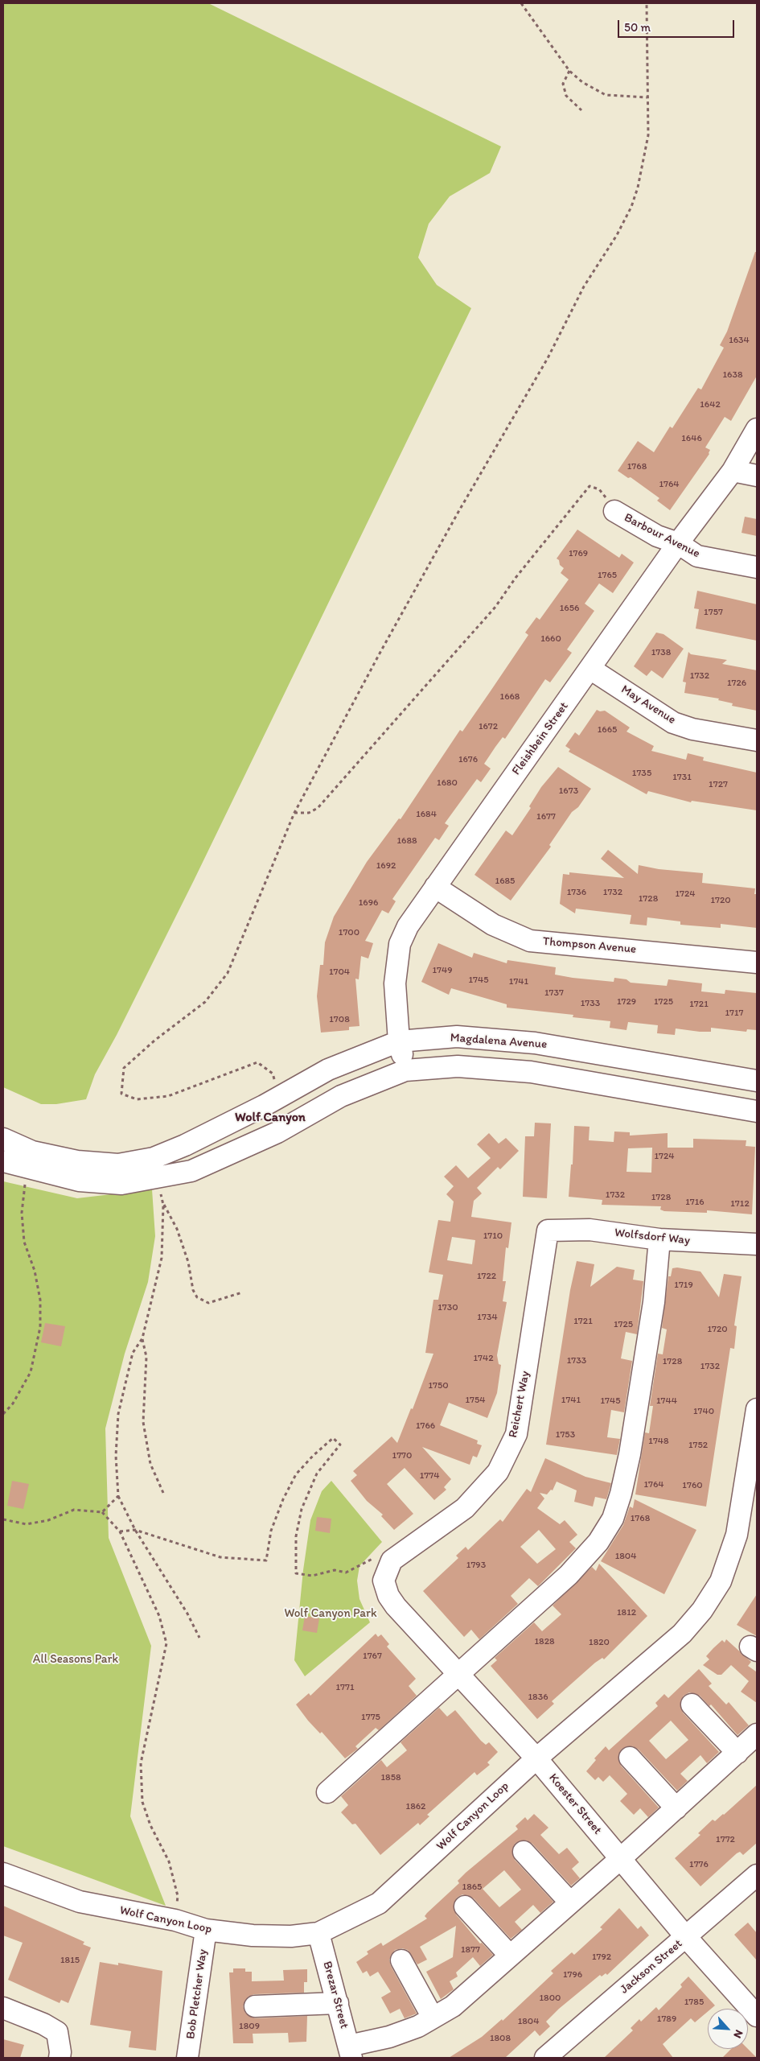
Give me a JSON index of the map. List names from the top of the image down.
{
  "streets": {
    "street": [
      "Barbour Avenue",
      "May Avenue",
      "Fleishbein Street",
      "Thompson Avenue",
      "Magdalena Avenue",
      "Wolfsdorf Way",
      "Reichert Way",
      "Koester Street",
      "Wolf Canyon Loop",
      "Jackson Street",
      "Bob Pletcher Way",
      "Brezar Street"
    ]
  },
  "crossings": [
    ["Barbour Avenue", "Fleishbein Street"],
    ["May Avenue", "Fleishbein Street"],
    ["Fleishbein Street", "Thompson Avenue"],
    ["Fleishbein Street", "Magdalena Avenue"],
    ["Wolfsdorf Way", "Reichert Way"],
    ["Reichert Way", "Koester Street"],
    ["Koester Street", "Wolf Canyon Loop"],
    ["Koester Street", "Jackson Street"],
    ["Wolf Canyon Loop", "Bob Pletcher Way"],
    ["Wolf Canyon Loop", "Brezar Street"]
  ],
  "districts": ["Wolf Canyon"],
  "parks": ["Wolf Canyon Park", "All Seasons Park"],
  "house_numbers": [
    "1634",
    "1638",
    "1642",
    "1646",
    "1768",
    "1764",
    "1769",
    "1765",
    "1656",
    "1757",
    "1660",
    "1738",
    "1732",
    "1726",
    "1668",
    "1672",
    "1665",
    "1676",
    "1735",
    "1731",
    "1680",
    "1727",
    "1673",
    "1684",
    "1677",
    "1688",
    "1692",
    "1685",
    "1736",
    "1732",
    "1724",
    "1728",
    "1720",
    "1696",
    "1700",
    "1749",
    "1704",
    "1745",
    "1741",
    "1737",
    "1729",
    "1725",
    "1733",
    "1721",
    "1717",
    "1708",
    "1724",
    "1732",
    "1728",
    "1716",
    "1712",
    "1710",
    "1722",
    "1719",
    "1730",
    "1734",
    "1721",
    "1725",
    "1720",
    "1742",
    "1733",
    "1728",
    "1732",
    "1750",
    "1754",
    "1741",
    "1745",
    "1744",
    "1740",
    "1766",
    "1753",
    "1748",
    "1752",
    "1770",
    "1774",
    "1764",
    "1760",
    "1768",
    "1804",
    "1793",
    "1812",
    "1828",
    "1820",
    "1767",
    "1771",
    "1836",
    "1775",
    "1858",
    "1862",
    "1772",
    "1776",
    "1865",
    "1877",
    "1792",
    "1815",
    "1796",
    "1800",
    "1785",
    "1789",
    "1804",
    "1809",
    "1808"
  ],
  "scale_bar": "50 m",
  "north": "bottom right"
}
